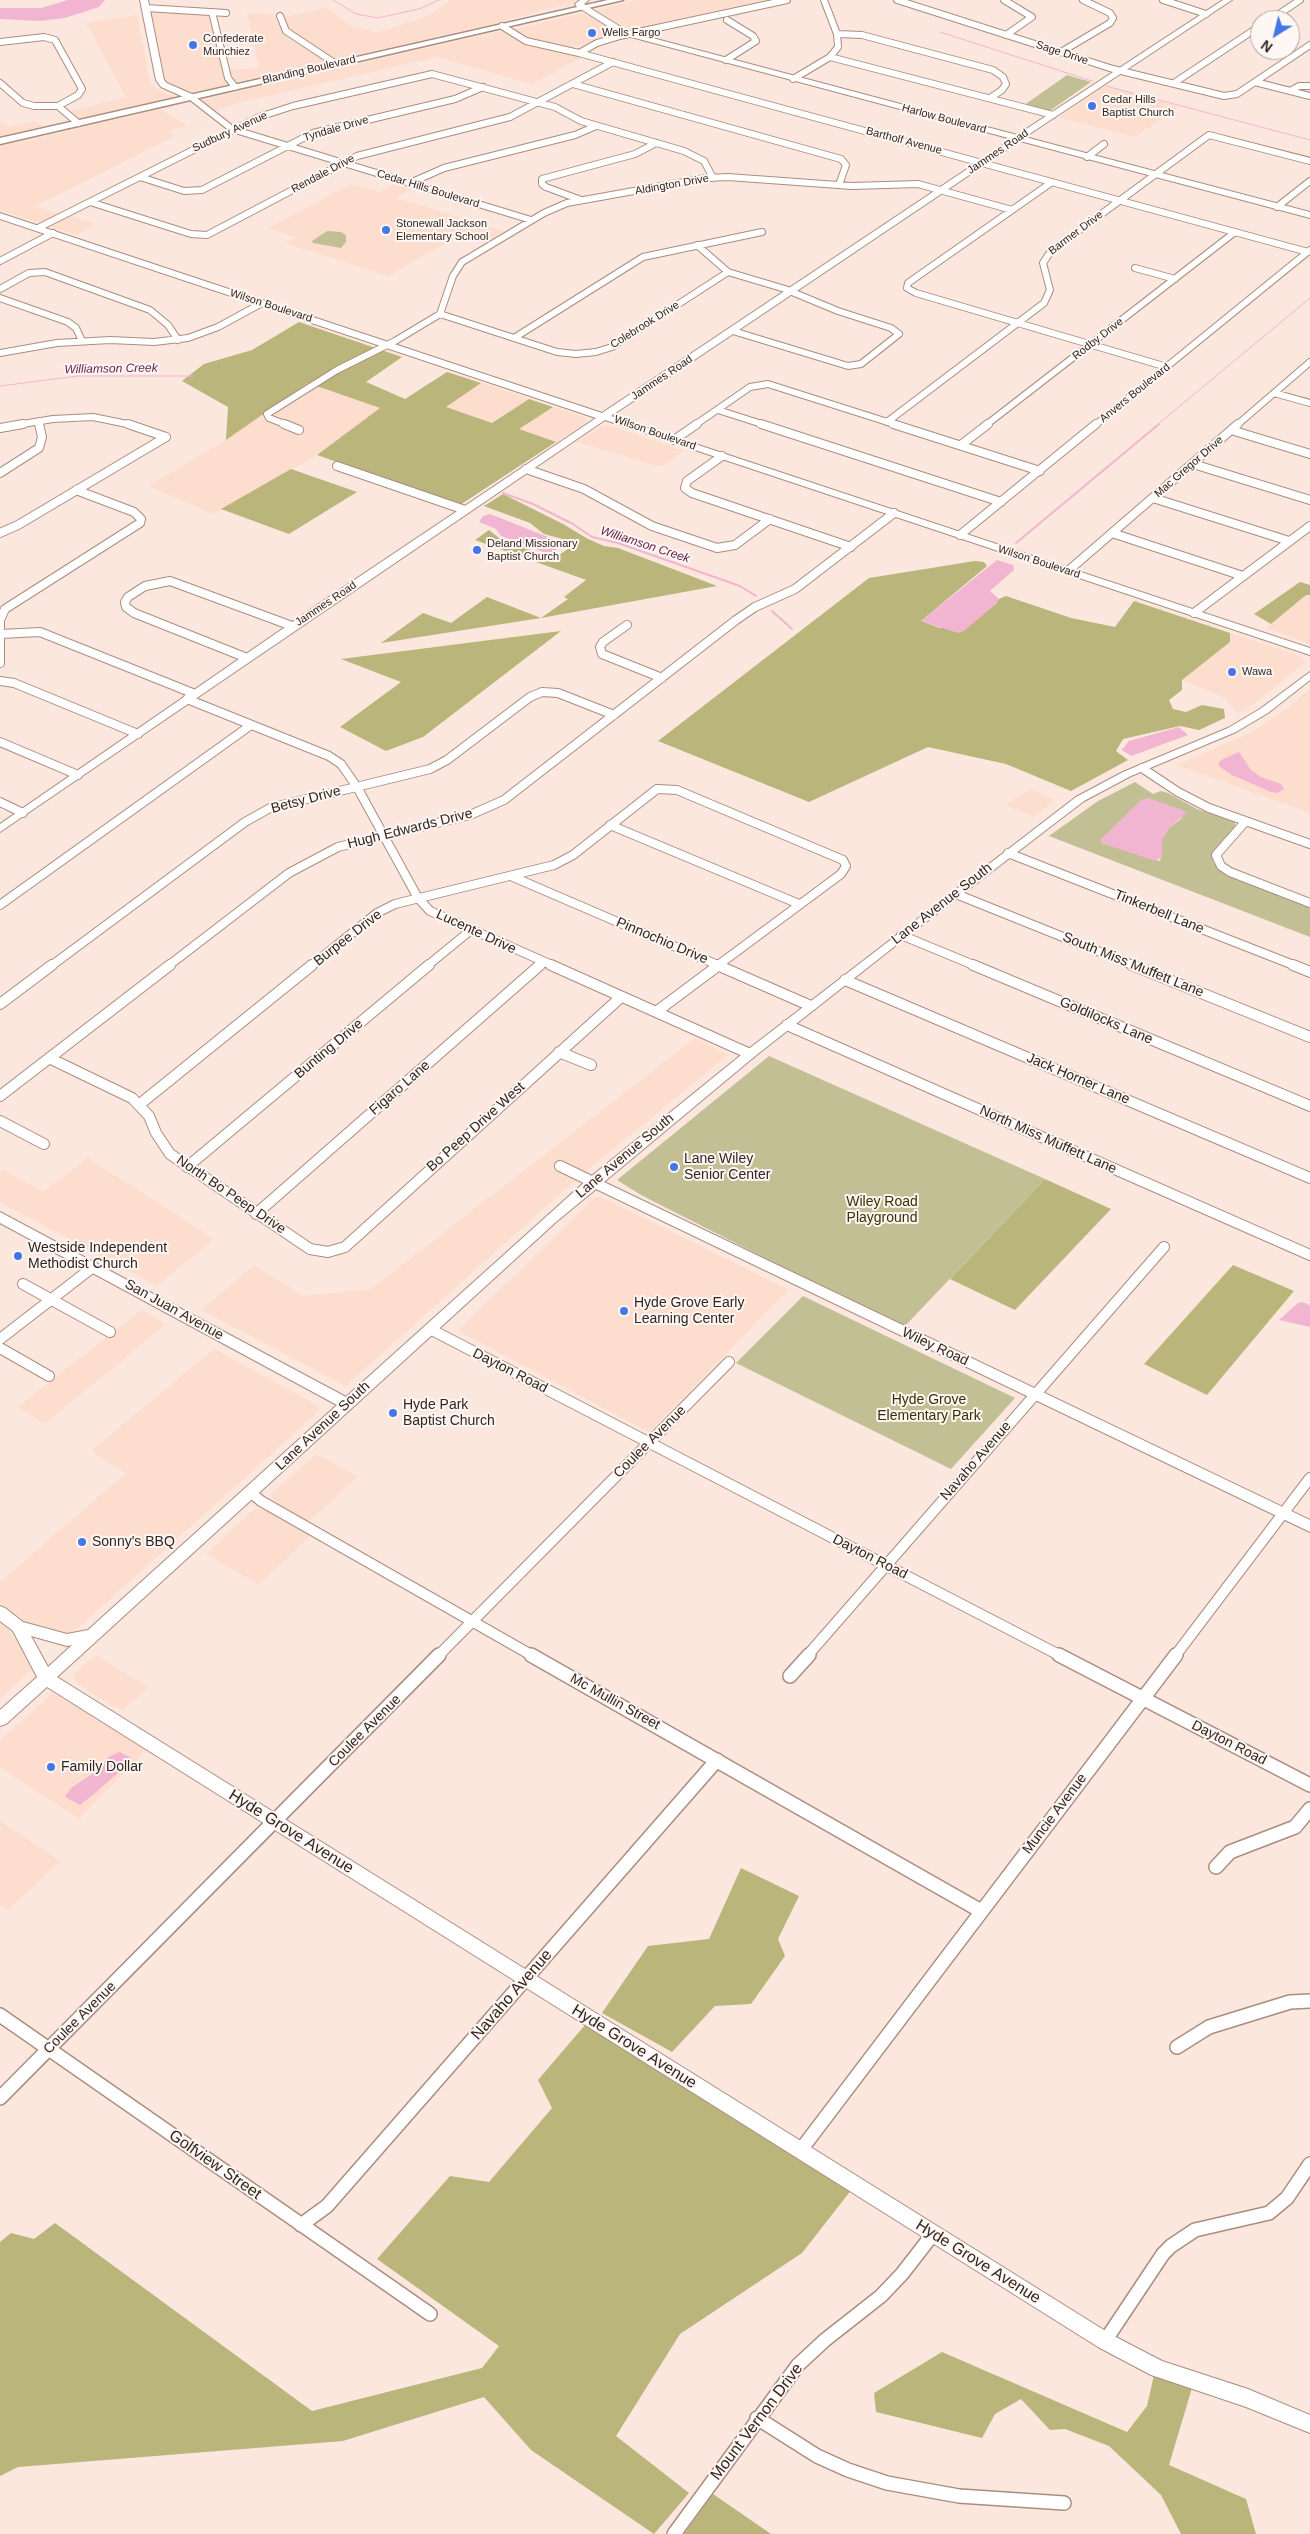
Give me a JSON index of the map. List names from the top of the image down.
{
  "streets": {
    "main road": ["Blanding Boulevard"],
    "street": [
      "Sage Drive",
      "Harlow Boulevard",
      "Tyndale Drive",
      "Sudbury Avenue",
      "Bartholf Avenue",
      "Jammes Road",
      "Rendale Drive",
      "Aldington Drive",
      "Cedar Hills Boulevard",
      "Barmer Drive",
      "Wilson Boulevard",
      "Colebrook Drive",
      "Rodby Drive",
      "Anvers Boulevard",
      "Mac Gregor Drive",
      "Betsy Drive",
      "Hugh Edwards Drive",
      "Lane Avenue South",
      "Tinkerbell Lane",
      "Lucente Drive",
      "Burpee Drive",
      "Pinnochio Drive",
      "South Miss Muffett Lane",
      "Goldilocks Lane",
      "Bunting Drive",
      "Jack Horner Lane",
      "Figaro Lane",
      "Bo Peep Drive West",
      "North Miss Muffett Lane",
      "North Bo Peep Drive",
      "San Juan Avenue",
      "Wiley Road",
      "Dayton Road",
      "Coulee Avenue",
      "Navaho Avenue",
      "Mc Mullin Street",
      "Muncie Avenue",
      "Hyde Grove Avenue",
      "Golfview Street",
      "Mount Vernon Drive"
    ]
  },
  "crossings": [
    ["Sage Drive", "Jammes Road"],
    ["Blanding Boulevard", "Harlow Boulevard"],
    ["Blanding Boulevard", "Bartholf Avenue"],
    ["Blanding Boulevard", "Cedar Hills Boulevard"],
    ["Harlow Boulevard", "Jammes Road"],
    ["Harlow Boulevard", "Barmer Drive"],
    ["Tyndale Drive", "Sudbury Avenue"],
    ["Tyndale Drive", "Cedar Hills Boulevard"],
    ["Sudbury Avenue", "Rendale Drive"],
    ["Sudbury Avenue", "Cedar Hills Boulevard"],
    ["Sudbury Avenue", "Wilson Boulevard"],
    ["Bartholf Avenue", "Jammes Road"],
    ["Bartholf Avenue", "Rendale Drive"],
    ["Bartholf Avenue", "Barmer Drive"],
    ["Bartholf Avenue", "Rodby Drive"],
    ["Bartholf Avenue", "Anvers Boulevard"],
    ["Jammes Road", "Aldington Drive"],
    ["Jammes Road", "Wilson Boulevard"],
    ["Jammes Road", "Lucente Drive"],
    ["Rendale Drive", "Cedar Hills Boulevard"],
    ["Aldington Drive", "Cedar Hills Boulevard"],
    ["Aldington Drive", "Colebrook Drive"],
    ["Wilson Boulevard", "Anvers Boulevard"],
    ["Wilson Boulevard", "Mac Gregor Drive"],
    ["Wilson Boulevard", "Hugh Edwards Drive"],
    ["Betsy Drive", "Hugh Edwards Drive"],
    ["Betsy Drive", "Lucente Drive"],
    ["Hugh Edwards Drive", "Lucente Drive"],
    ["Hugh Edwards Drive", "North Bo Peep Drive"],
    ["Lane Avenue South", "Tinkerbell Lane"],
    ["Lane Avenue South", "Lucente Drive"],
    ["Lane Avenue South", "Pinnochio Drive"],
    ["Lane Avenue South", "South Miss Muffett Lane"],
    ["Lane Avenue South", "Goldilocks Lane"],
    ["Lane Avenue South", "Jack Horner Lane"],
    ["Lane Avenue South", "North Miss Muffett Lane"],
    ["Lane Avenue South", "San Juan Avenue"],
    ["Lane Avenue South", "Wiley Road"],
    ["Lane Avenue South", "Dayton Road"],
    ["Lane Avenue South", "Mc Mullin Street"],
    ["Lane Avenue South", "Hyde Grove Avenue"],
    ["Lucente Drive", "Burpee Drive"],
    ["Lucente Drive", "Bunting Drive"],
    ["Lucente Drive", "Figaro Lane"],
    ["Lucente Drive", "Bo Peep Drive West"],
    ["Burpee Drive", "Pinnochio Drive"],
    ["Burpee Drive", "North Bo Peep Drive"],
    ["Bunting Drive", "North Bo Peep Drive"],
    ["Figaro Lane", "North Bo Peep Drive"],
    ["Bo Peep Drive West", "North Bo Peep Drive"],
    ["Wiley Road", "Navaho Avenue"],
    ["Wiley Road", "Muncie Avenue"],
    ["Dayton Road", "Coulee Avenue"],
    ["Dayton Road", "Navaho Avenue"],
    ["Dayton Road", "Muncie Avenue"],
    ["Coulee Avenue", "Mc Mullin Street"],
    ["Coulee Avenue", "Hyde Grove Avenue"],
    ["Coulee Avenue", "Golfview Street"],
    ["Navaho Avenue", "Mc Mullin Street"],
    ["Navaho Avenue", "Hyde Grove Avenue"],
    ["Navaho Avenue", "Golfview Street"],
    ["Mc Mullin Street", "Muncie Avenue"],
    ["Muncie Avenue", "Hyde Grove Avenue"],
    ["Hyde Grove Avenue", "Mount Vernon Drive"]
  ],
  "water": ["Williamson Creek"],
  "parks": ["Wiley Road Playground", "Hyde Grove Elementary Park"],
  "places": [
    "Wells Fargo",
    "Confederate Munchiez",
    "Cedar Hills Baptist Church",
    "Stonewall Jackson Elementary School",
    "Deland Missionary Baptist Church",
    "Wawa",
    "Lane Wiley Senior Center",
    "Westside Independent Methodist Church",
    "Hyde Grove Early Learning Center",
    "Hyde Park Baptist Church",
    "Sonny's BBQ",
    "Family Dollar"
  ],
  "north": "bottom left"
}
